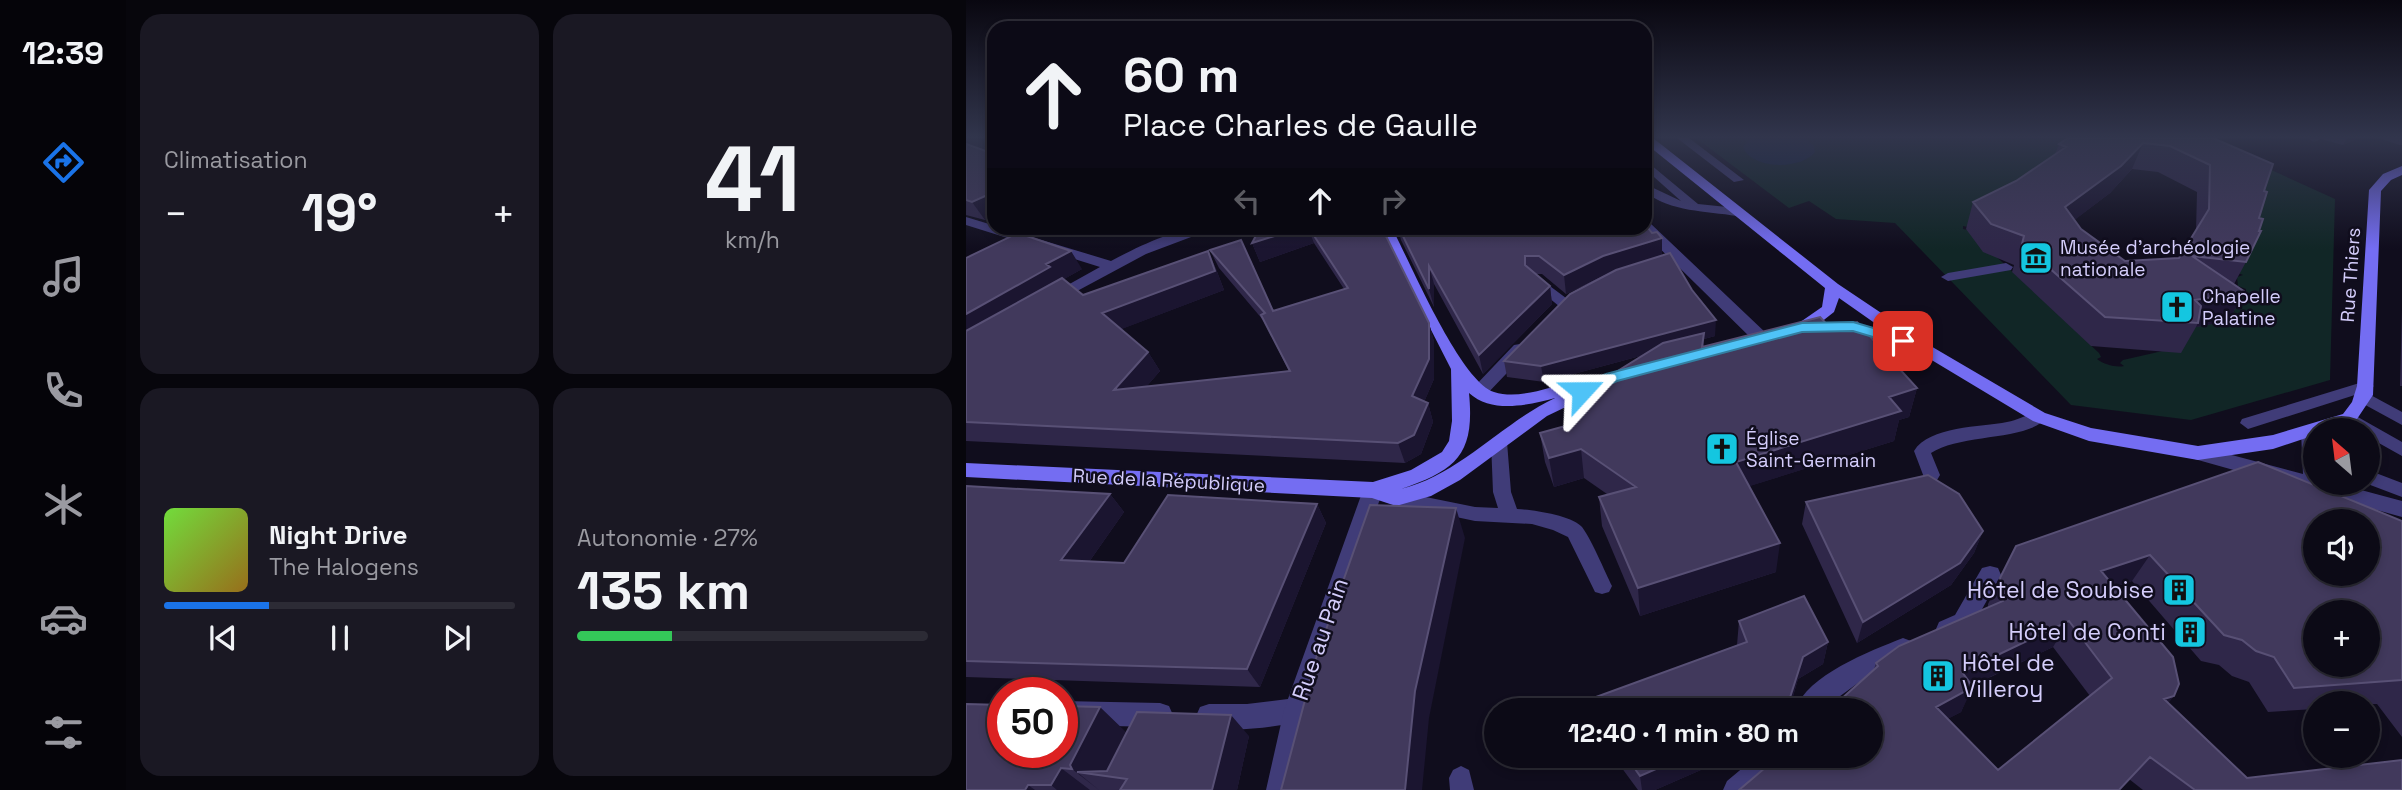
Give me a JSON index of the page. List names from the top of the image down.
{
  "streets": {
    "main road": ["Rue Thiers", "Rue de la République"],
    "street": ["Rue au Pain"]
  },
  "crossings": [
    ["Rue de la République", "Rue au Pain"]
  ],
  "places": {
    "museum": ["Musée d’archéologie nationale"],
    "church": ["Chapelle Palatine", "Église Saint-Germain"],
    "building": ["Hôtel de Soubise", "Hôtel de Conti", "Hôtel de Villeroy"]
  },
  "north": "top left",
  "page": {
    "tabs": "12:39",
    "tile": [
      "Climatisation",
      ["41", "km/h"],
      ["Autonomie · 27%", "135 km"]
    ],
    "turn": ["60 m", "Place Charles de Gaulle"],
    "heat": ["−", "19°", "+"],
    "map_buttons": ["+", "−"],
    "song": ["Night Drive", "The Halogens"],
    "limit": "50",
    "trip": "12:40 · 1 min · 80 m"
  }
}
